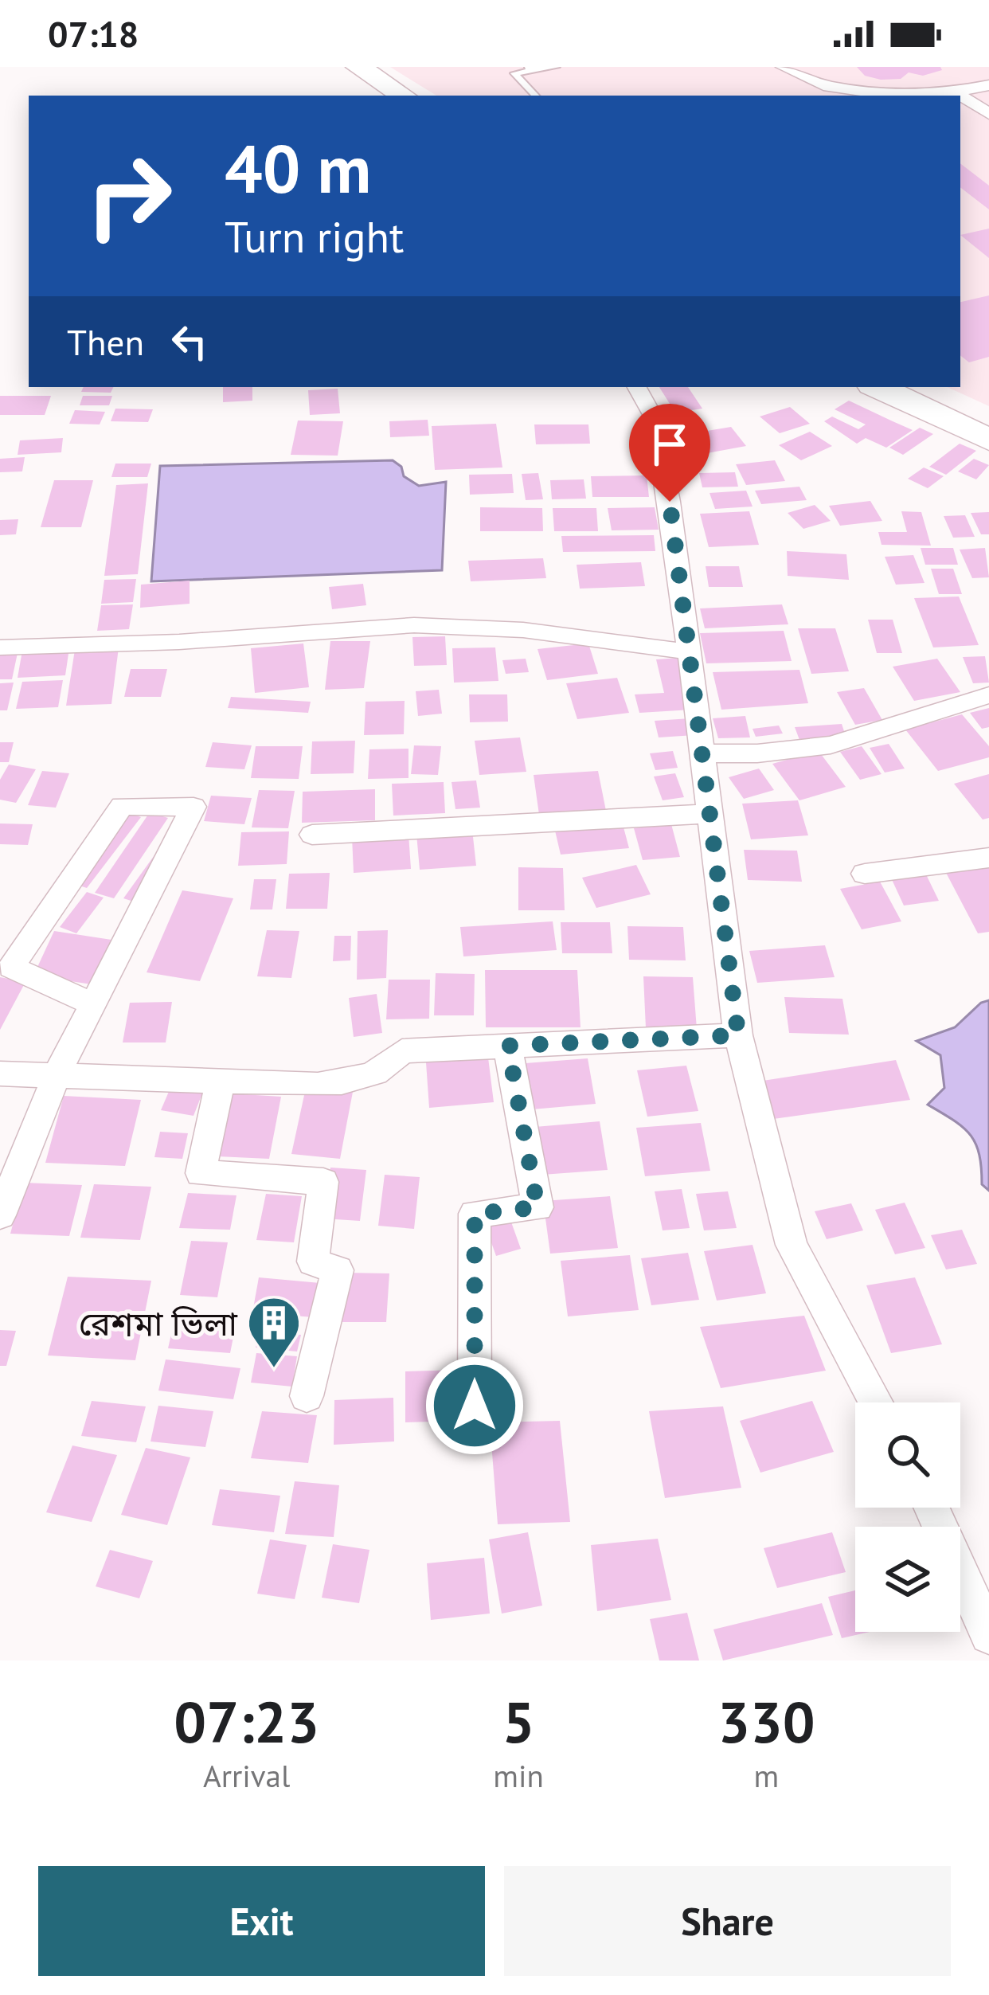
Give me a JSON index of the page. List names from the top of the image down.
{
  "places": {
    "building": ["রেশমা ভিলা"]
  },
  "page": {
    "status": "07:18",
    "turn": ["40 m", "Turn right"],
    "then": "Then",
    "eta": [
      "07:23",
      "Arrival",
      "5",
      "min",
      "330",
      "m"
    ],
    "buttons": ["Exit", "Share"]
  }
}
